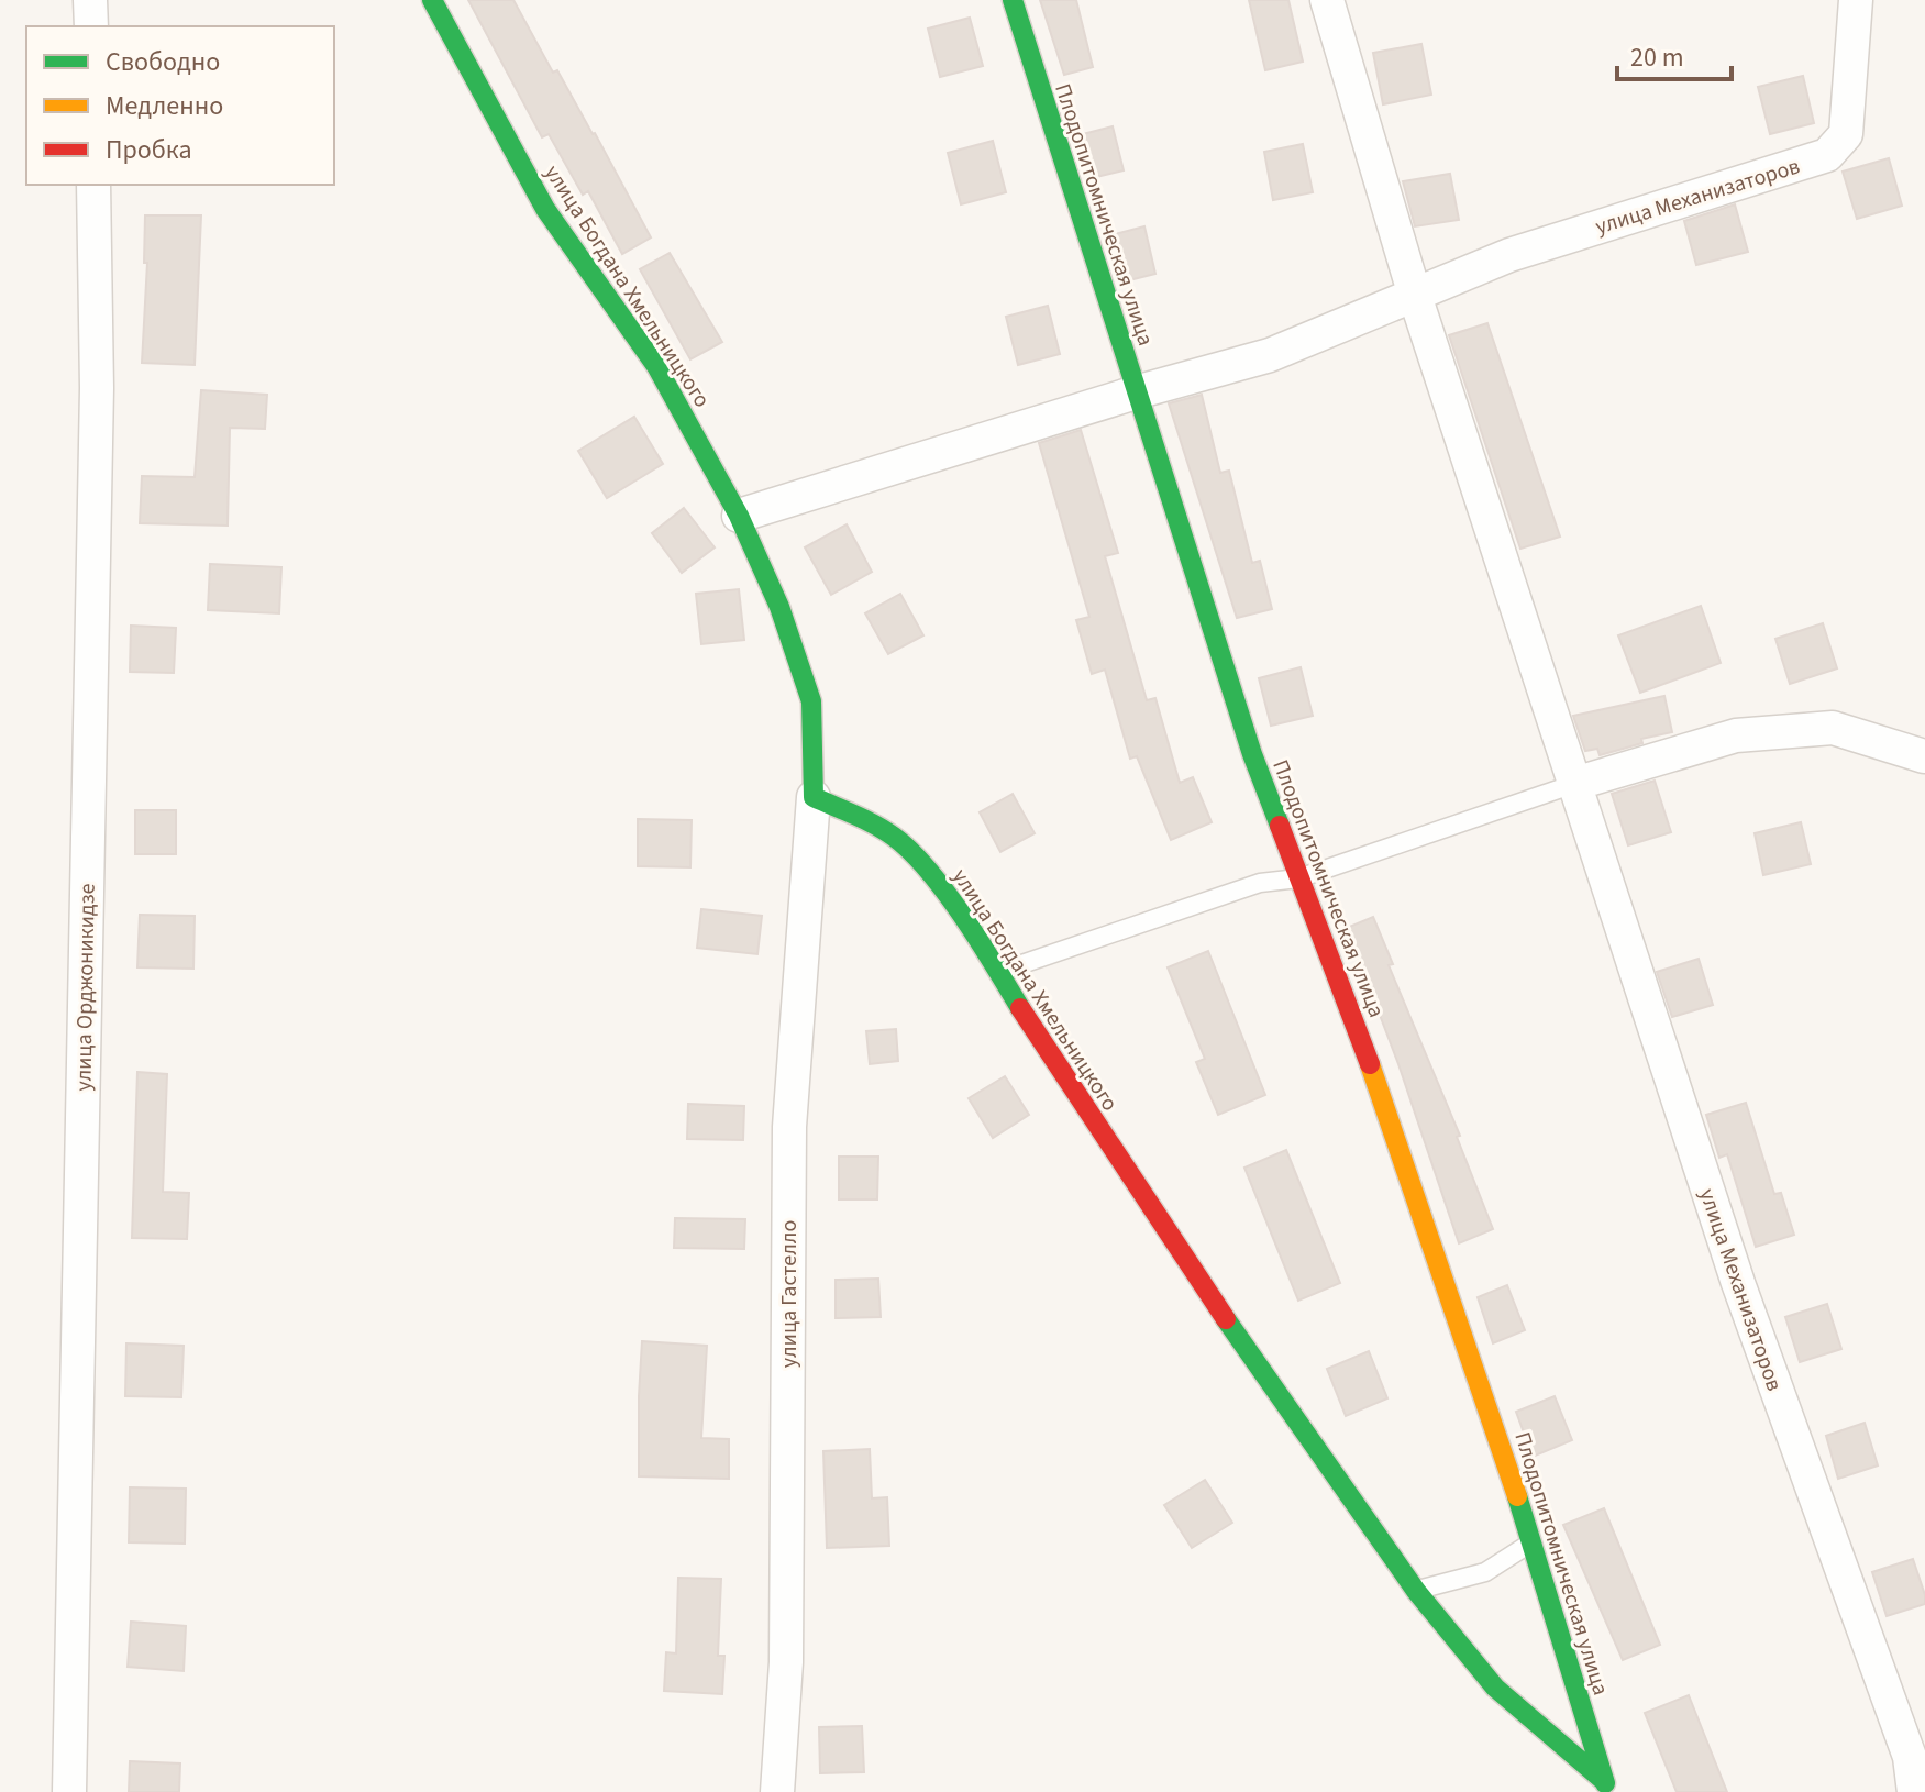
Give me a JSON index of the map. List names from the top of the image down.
{
  "streets": {
    "street": [
      "улица Механизаторов",
      "Плодопитомническая улица",
      "улица Богдана Хмельницкого",
      "улица Орджоникидзе",
      "улица Гастелло"
    ]
  },
  "crossings": [
    ["Плодопитомническая улица", "улица Богдана Хмельницкого"],
    ["улица Богдана Хмельницкого", "улица Гастелло"]
  ],
  "legend": ["Свободно", "Медленно", "Пробка"],
  "scale_bar": "20 m"
}
